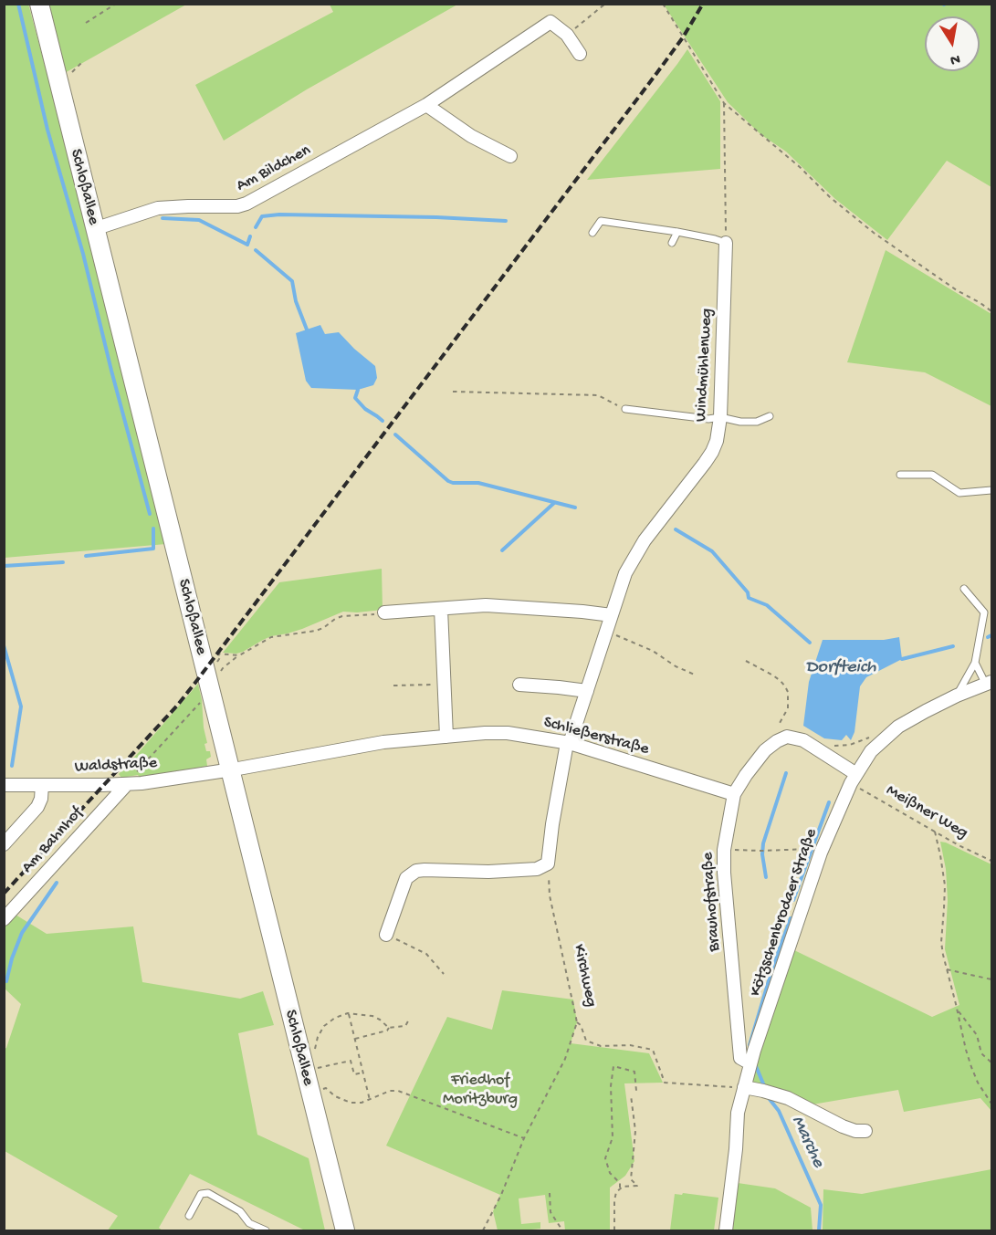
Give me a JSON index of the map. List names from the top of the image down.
{
  "streets": {
    "main road": ["Schloßallee"],
    "street": [
      "Am Bildchen",
      "Windmühlenweg",
      "Schließerstraße",
      "Waldstraße",
      "Am Bahnhof",
      "Brauhofstraße",
      "Kötzschenbrodaer Straße"
    ],
    "path": ["Meißner Weg", "Kirchweg"]
  },
  "crossings": [
    ["Am Bildchen", "Schloßallee"],
    ["Schloßallee", "Schließerstraße"],
    ["Schloßallee", "Waldstraße"],
    ["Windmühlenweg", "Schließerstraße"],
    ["Schließerstraße", "Waldstraße"],
    ["Schließerstraße", "Brauhofstraße"],
    ["Waldstraße", "Am Bahnhof"],
    ["Meißner Weg", "Kötzschenbrodaer Straße"],
    ["Brauhofstraße", "Kötzschenbrodaer Straße"]
  ],
  "water": ["Dorfteich", "Marche"],
  "parks": ["Friedhof Moritzburg"],
  "north": "bottom"
}
